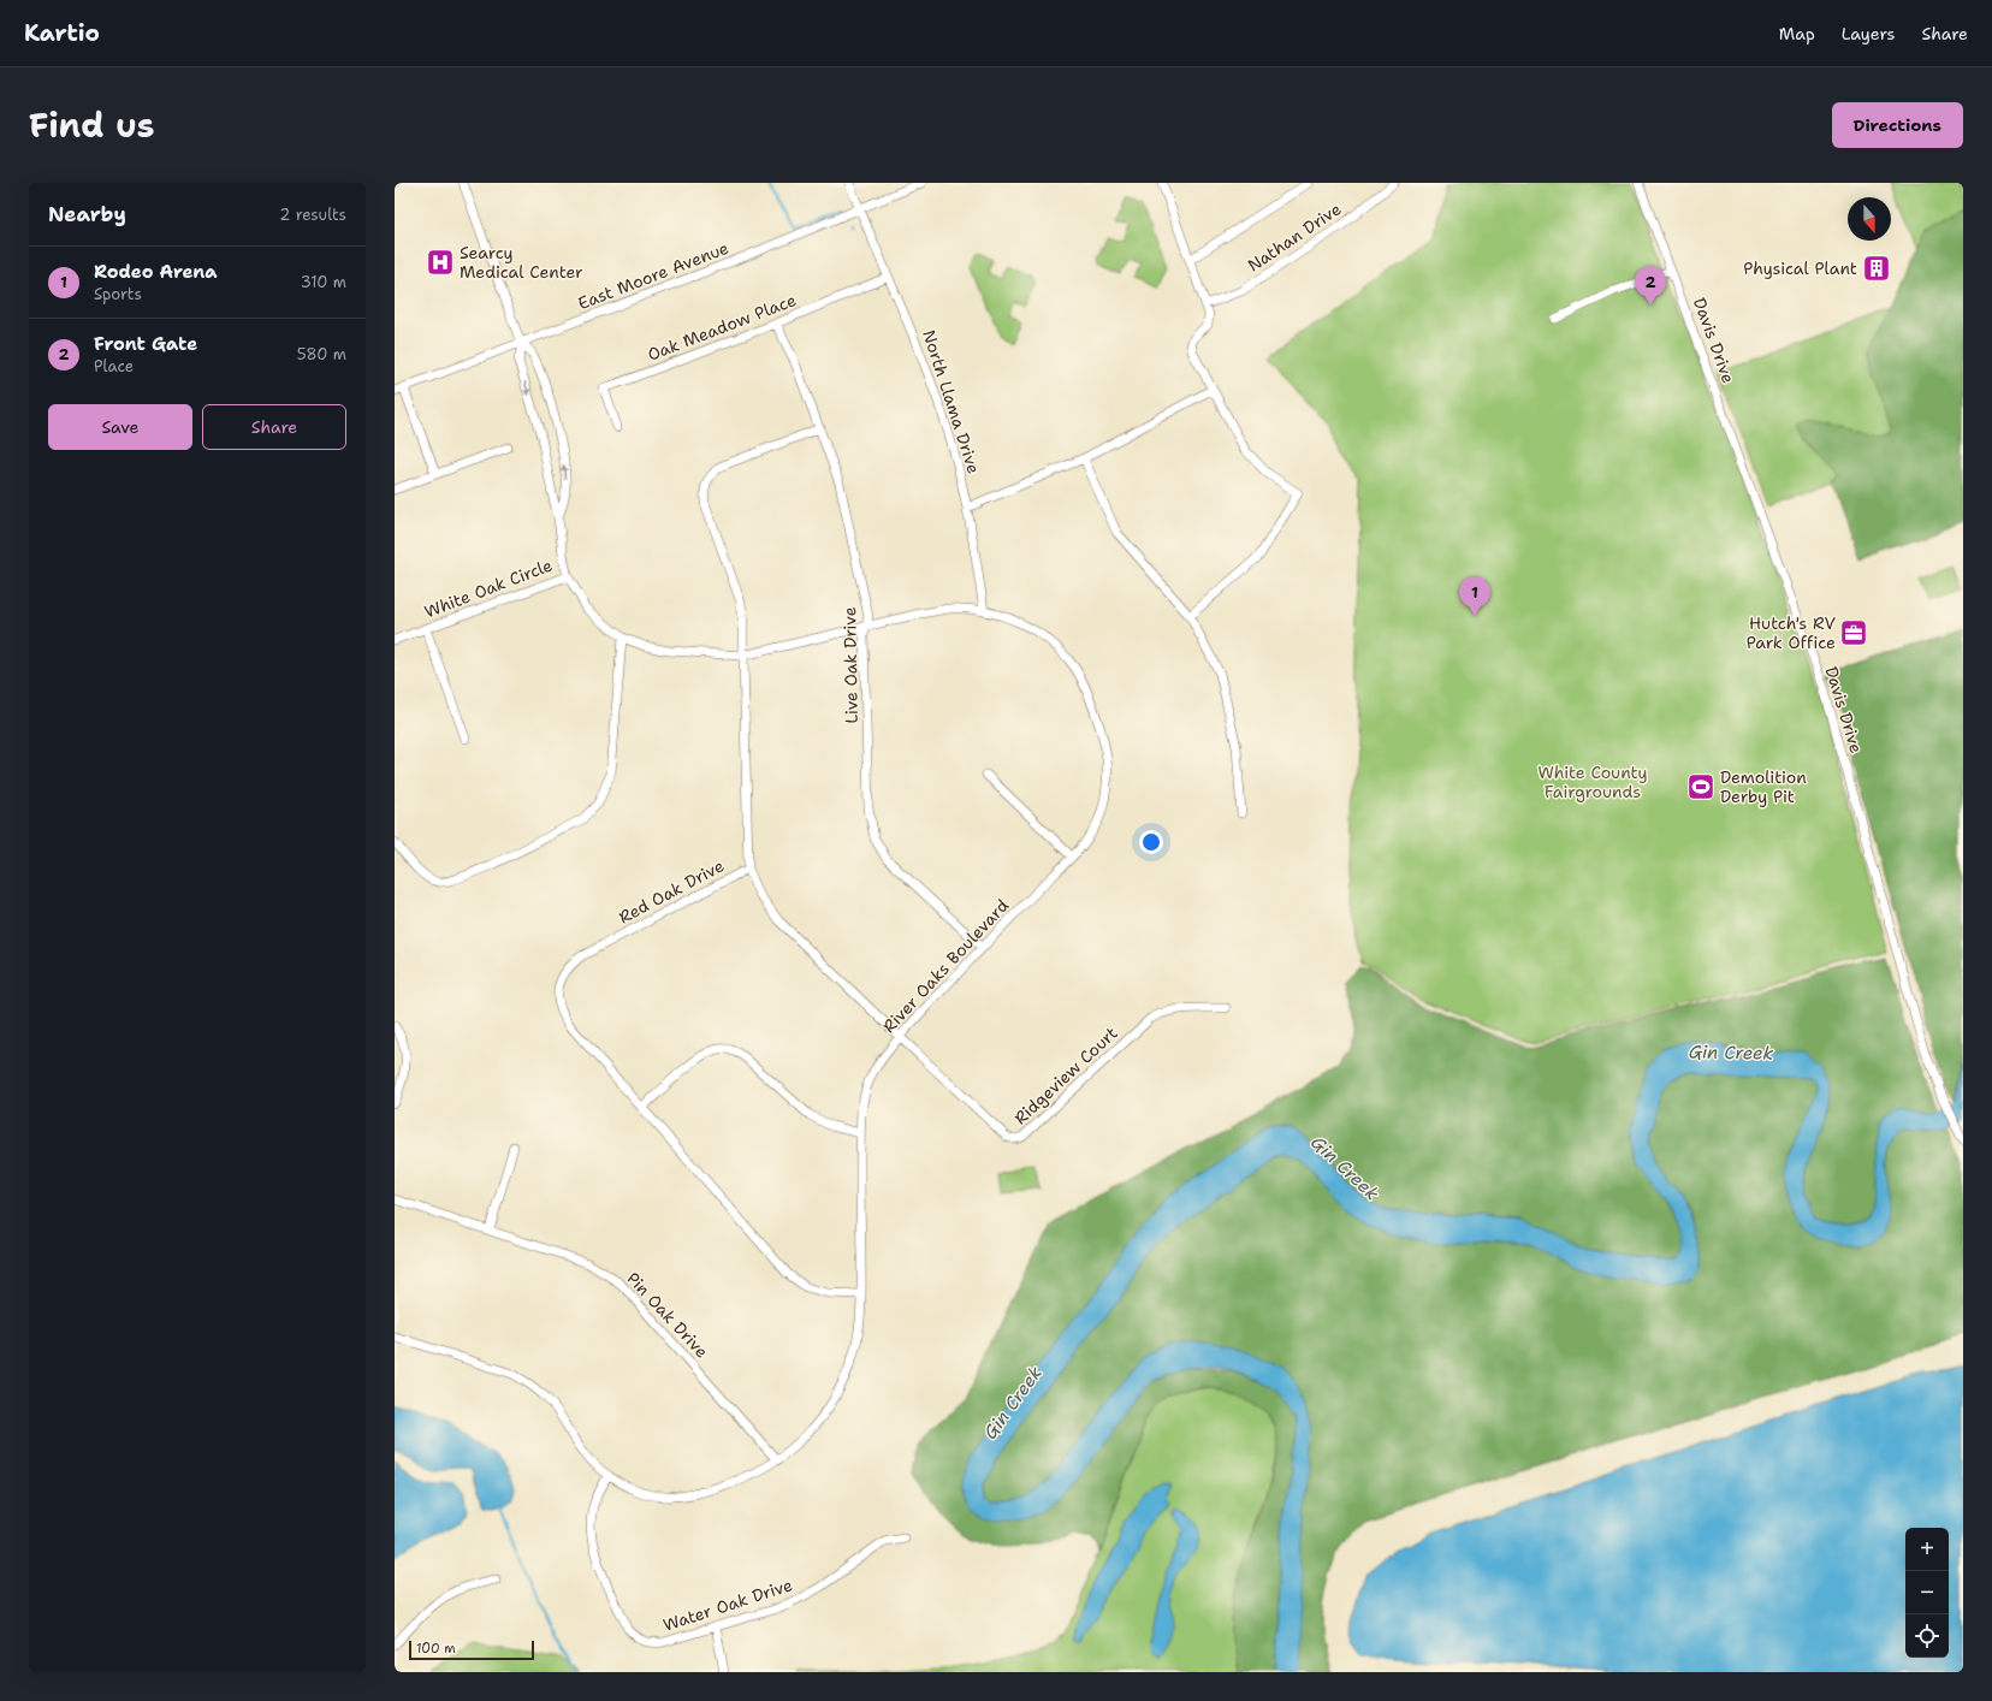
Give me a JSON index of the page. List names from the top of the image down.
{
  "streets": {
    "street": [
      "Nathan Drive",
      "East Moore Avenue",
      "Oak Meadow Place",
      "Davis Drive",
      "North Llama Drive",
      "White Oak Circle",
      "Live Oak Drive",
      "Red Oak Drive",
      "River Oaks Boulevard",
      "Ridgeview Court",
      "Pin Oak Drive",
      "Water Oak Drive"
    ]
  },
  "crossings": [
    ["East Moore Avenue", "North Llama Drive"],
    ["East Moore Avenue", "River Oaks Boulevard"],
    ["Oak Meadow Place", "North Llama Drive"],
    ["Oak Meadow Place", "Live Oak Drive"],
    ["North Llama Drive", "River Oaks Boulevard"],
    ["White Oak Circle", "River Oaks Boulevard"],
    ["Live Oak Drive", "Red Oak Drive"],
    ["Live Oak Drive", "River Oaks Boulevard"],
    ["Red Oak Drive", "River Oaks Boulevard"],
    ["River Oaks Boulevard", "Ridgeview Court"],
    ["River Oaks Boulevard", "Pin Oak Drive"],
    ["River Oaks Boulevard", "Water Oak Drive"]
  ],
  "water": ["Gin Creek"],
  "parks": ["White County Fairgrounds"],
  "places": {
    "hospital": ["Searcy Medical Center"],
    "building": ["Physical Plant"],
    "office": ["Hutch's RV Park Office"],
    "sports": ["Demolition Derby Pit"]
  },
  "scale_bar": "100 m",
  "north": "bottom",
  "page": {
    "header": "Kartio",
    "nav": ["Map", "Layers", "Share"],
    "title": "Find us",
    "buttons": [
      "Directions",
      ["Save", "Share"]
    ],
    "heading": ["Nearby", "2 results"],
    "list": [
      {
        "mark": "1",
        "name": "Rodeo Arena",
        "note": "Sports",
        "value": "310 m"
      },
      {
        "mark": "2",
        "name": "Front Gate",
        "note": "Place",
        "value": "580 m"
      }
    ],
    "pins": ["2", "1"],
    "map_buttons": ["+", "−"],
    "scale": "100 m"
  }
}
